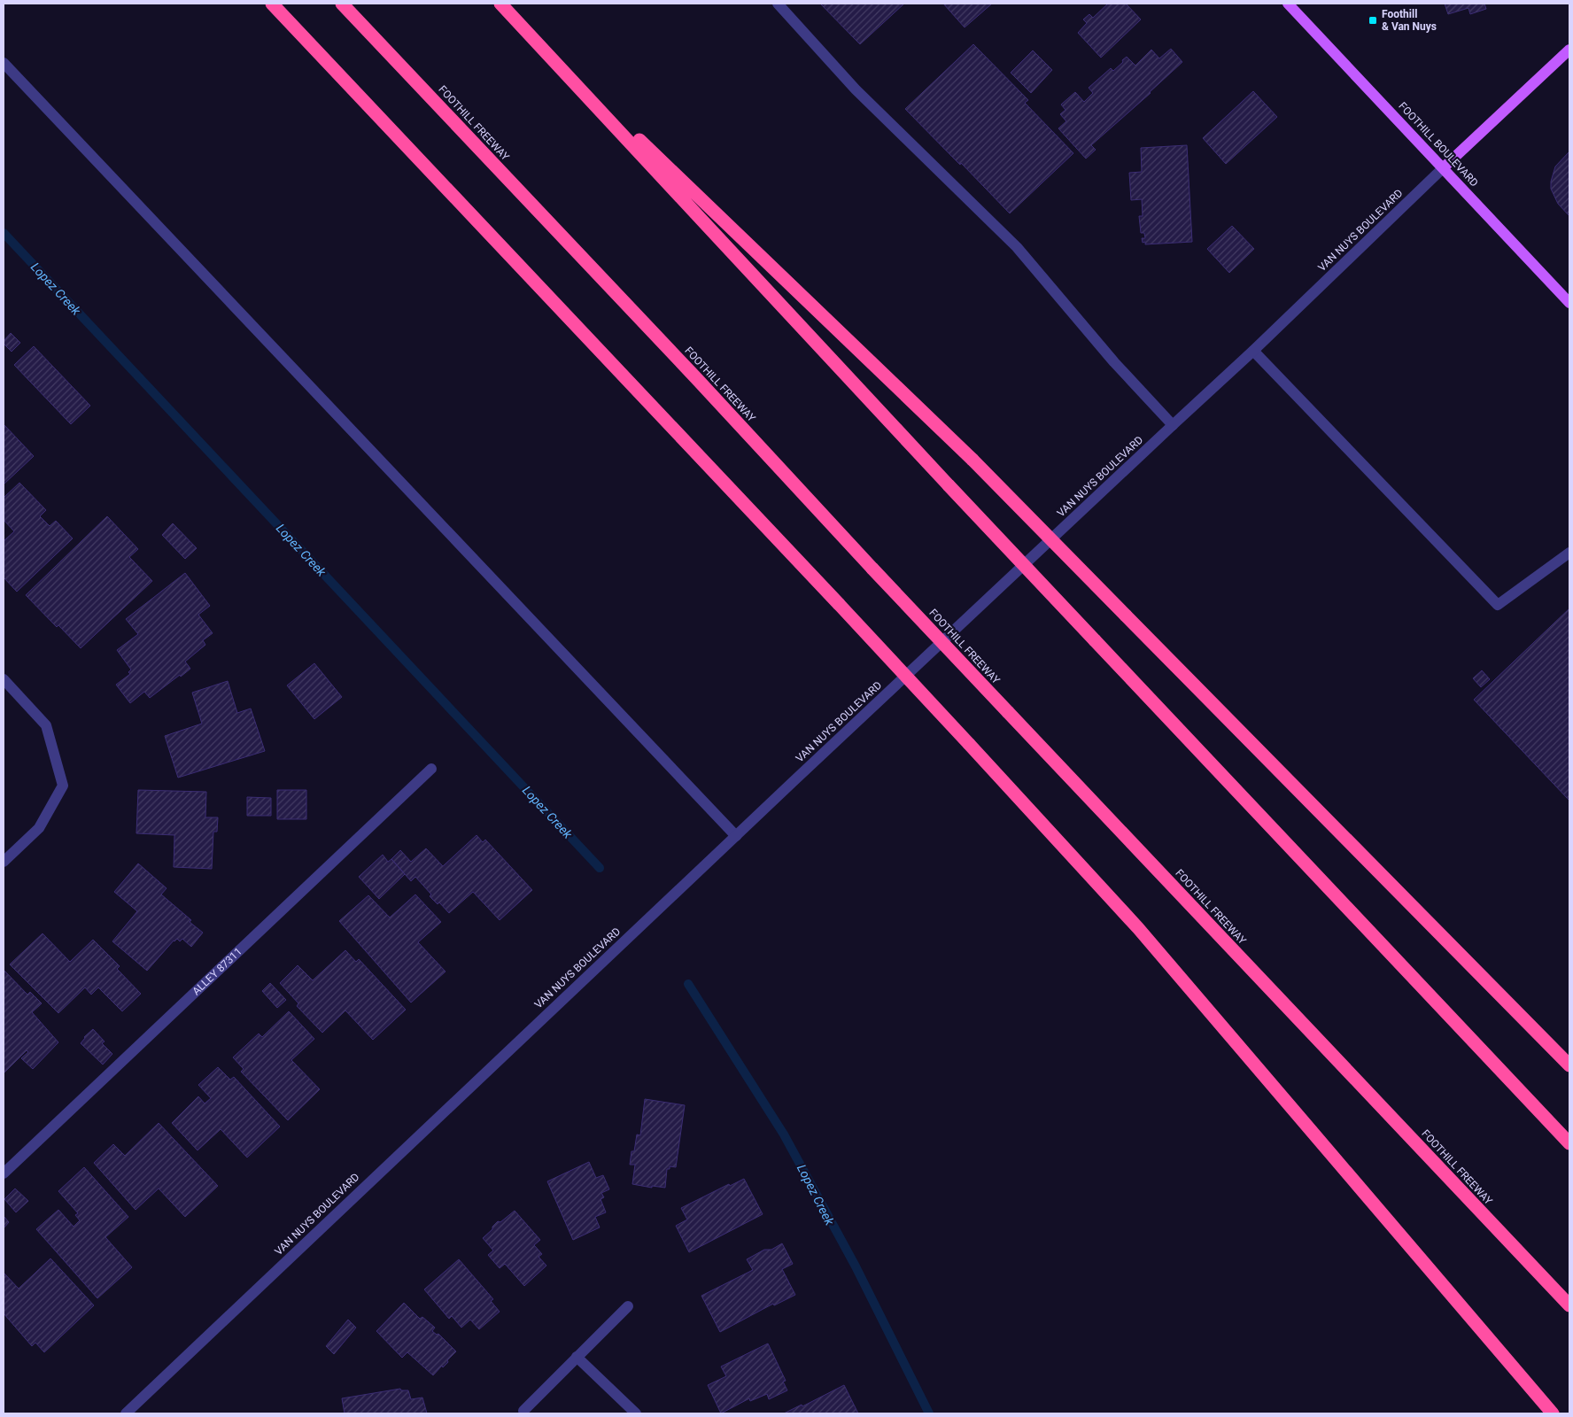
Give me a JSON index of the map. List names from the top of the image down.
{
  "streets": {
    "highway": ["FOOTHILL FREEWAY"],
    "main road": ["FOOTHILL BOULEVARD", "VAN NUYS BOULEVARD"],
    "street": ["ALLEY 87311"]
  },
  "crossings": [
    ["FOOTHILL BOULEVARD", "VAN NUYS BOULEVARD"]
  ],
  "water": ["Lopez Creek"],
  "places": {
    "transit": ["Foothill & Van Nuys"]
  }
}
